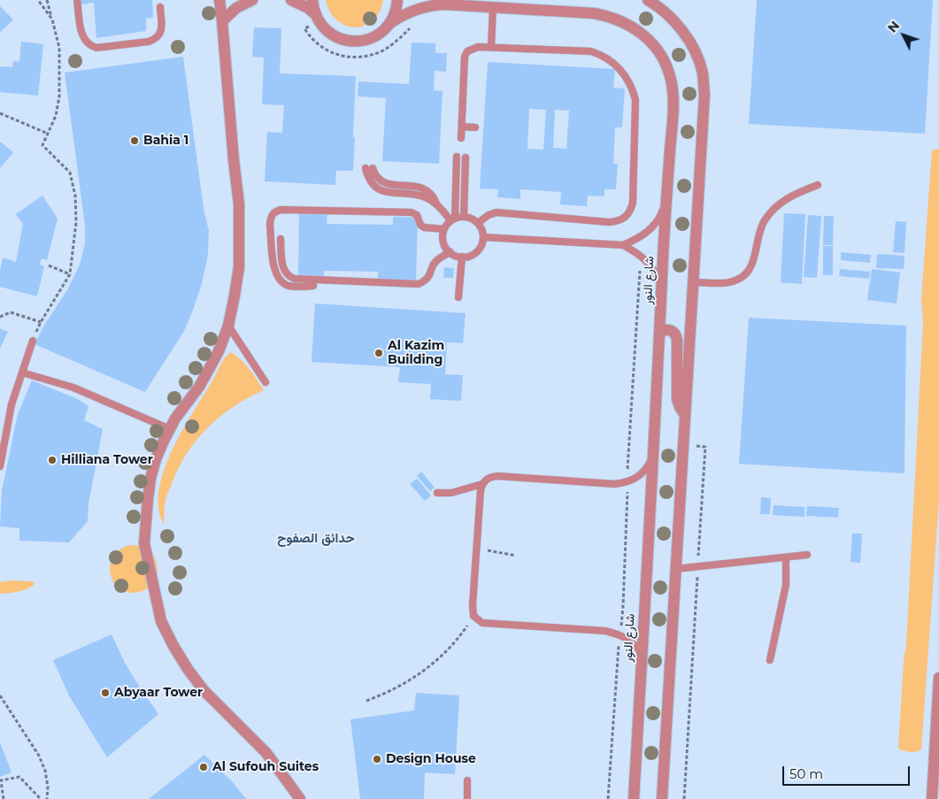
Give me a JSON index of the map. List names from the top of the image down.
{
  "streets": {
    "street": ["شارع النور"]
  },
  "districts": ["حدائق الصفوح"],
  "places": [
    "Bahia 1",
    "Al Kazim Building",
    "Hilliana Tower",
    "Abyaar Tower",
    "Design House",
    "Al Sufouh Suites"
  ],
  "scale_bar": "50 m",
  "north": "top left"
}
